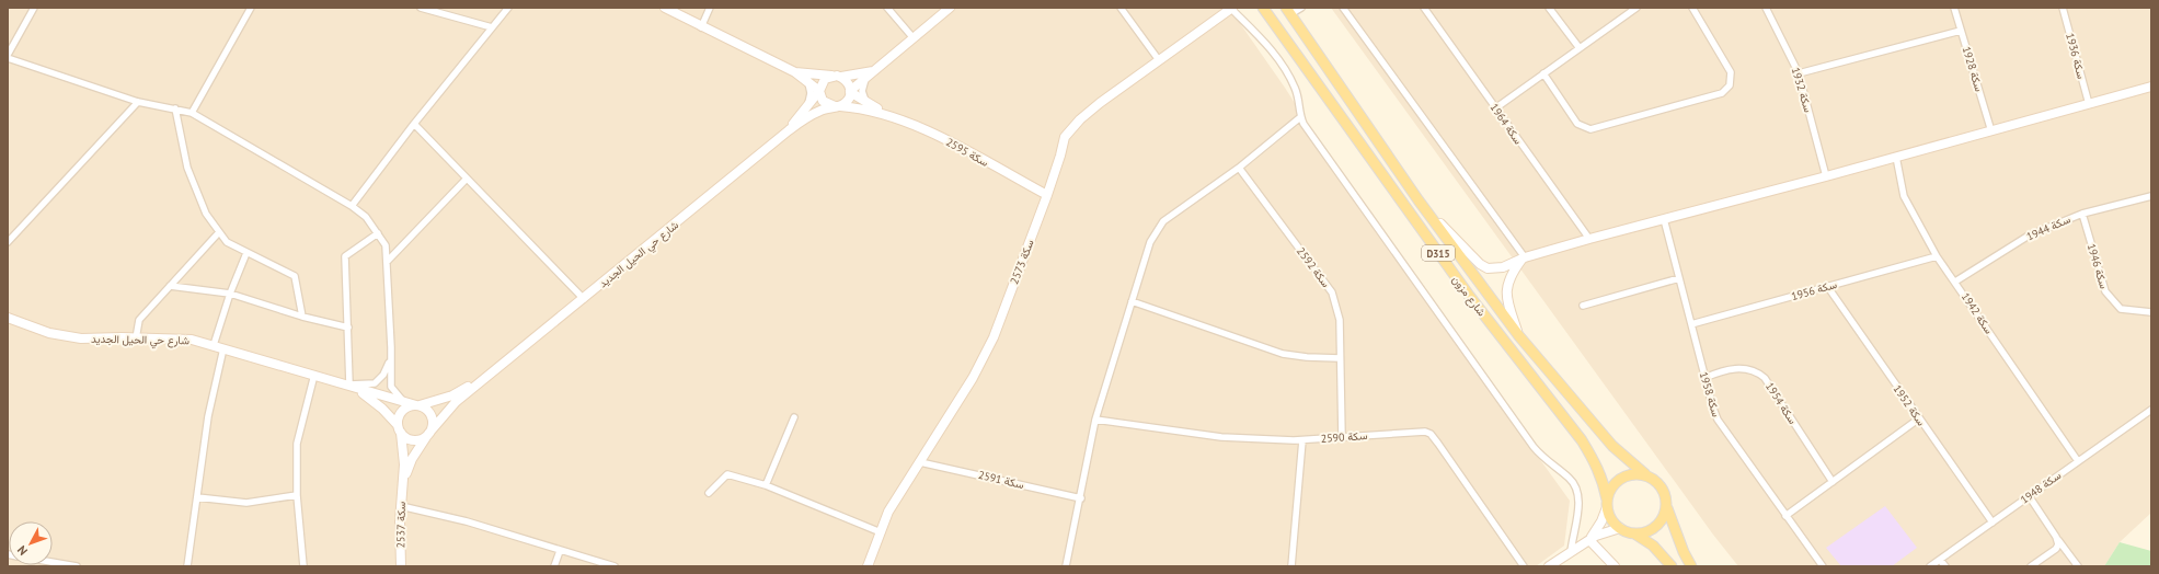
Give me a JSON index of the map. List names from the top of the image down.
{
  "streets": {
    "main road": ["D315", "شارع مزون"],
    "street": [
      "سكة 1936",
      "سكة 1928",
      "سكة 1932",
      "سكة 1964",
      "سكة 2595",
      "سكة 1944",
      "شارع حي الحيل الجديد",
      "سكة 2573",
      "سكة 1946",
      "سكة 2592",
      "سكة 1956",
      "سكة 1942",
      "سكة 1958",
      "سكة 1954",
      "سكة 1952",
      "سكة 2590",
      "سكة 2591",
      "سكة 1948",
      "سكة 2537"
    ]
  },
  "crossings": [
    ["سكة 2595", "شارع حي الحيل الجديد"],
    ["سكة 2595", "سكة 2573"],
    ["سكة 1944", "سكة 1946"],
    ["سكة 1944", "سكة 1942"],
    ["D315", "شارع مزون"],
    ["سكة 2573", "سكة 2591"],
    ["سكة 2592", "سكة 2590"],
    ["سكة 1956", "سكة 1942"],
    ["سكة 1956", "سكة 1958"],
    ["سكة 1956", "سكة 1952"],
    ["سكة 1942", "سكة 1948"],
    ["سكة 1958", "سكة 1954"],
    ["سكة 1952", "سكة 1948"]
  ],
  "north": "bottom left"
}
